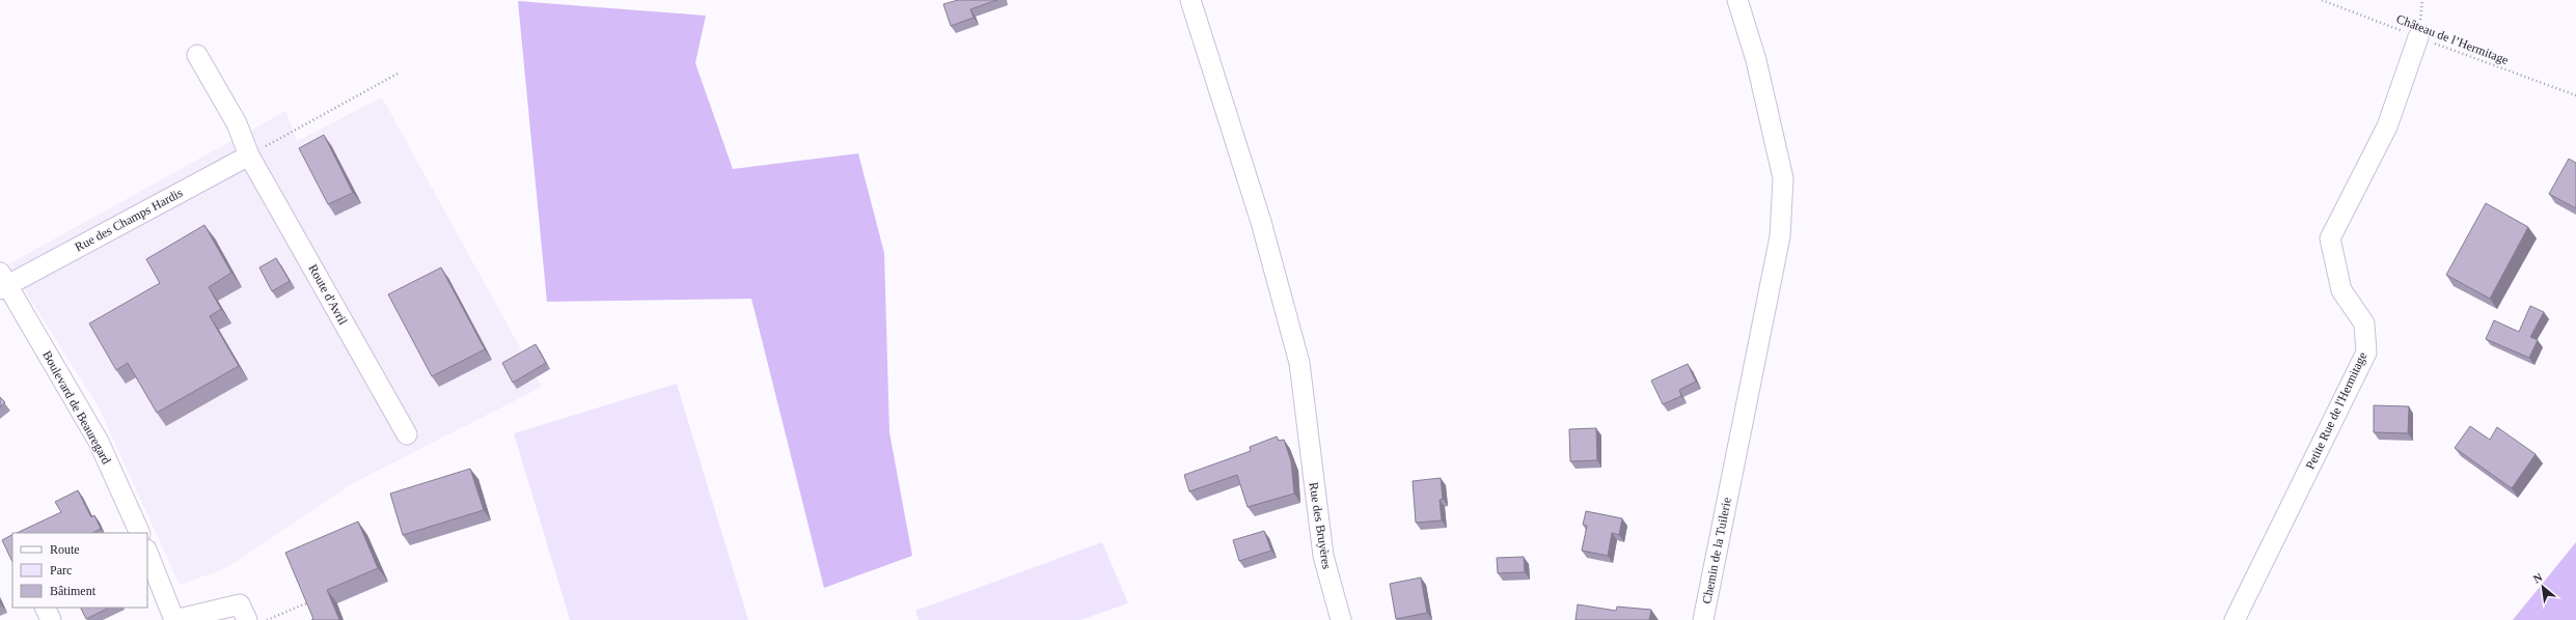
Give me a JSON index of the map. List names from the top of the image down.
{
  "streets": {
    "street": [
      "Rue des Champs Hardis",
      "Route d'Avril",
      "Boulevard de Beauregard",
      "Petite Rue de l'Hermitage",
      "Rue des Bruyères",
      "Chemin de la Tuilerie"
    ],
    "path": ["Château de l’Hermitage"]
  },
  "crossings": [
    ["Château de l’Hermitage", "Petite Rue de l'Hermitage"],
    ["Rue des Champs Hardis", "Route d'Avril"],
    ["Rue des Champs Hardis", "Boulevard de Beauregard"]
  ],
  "legend": ["Route", "Parc", "Bâtiment"],
  "north": "top left"
}
